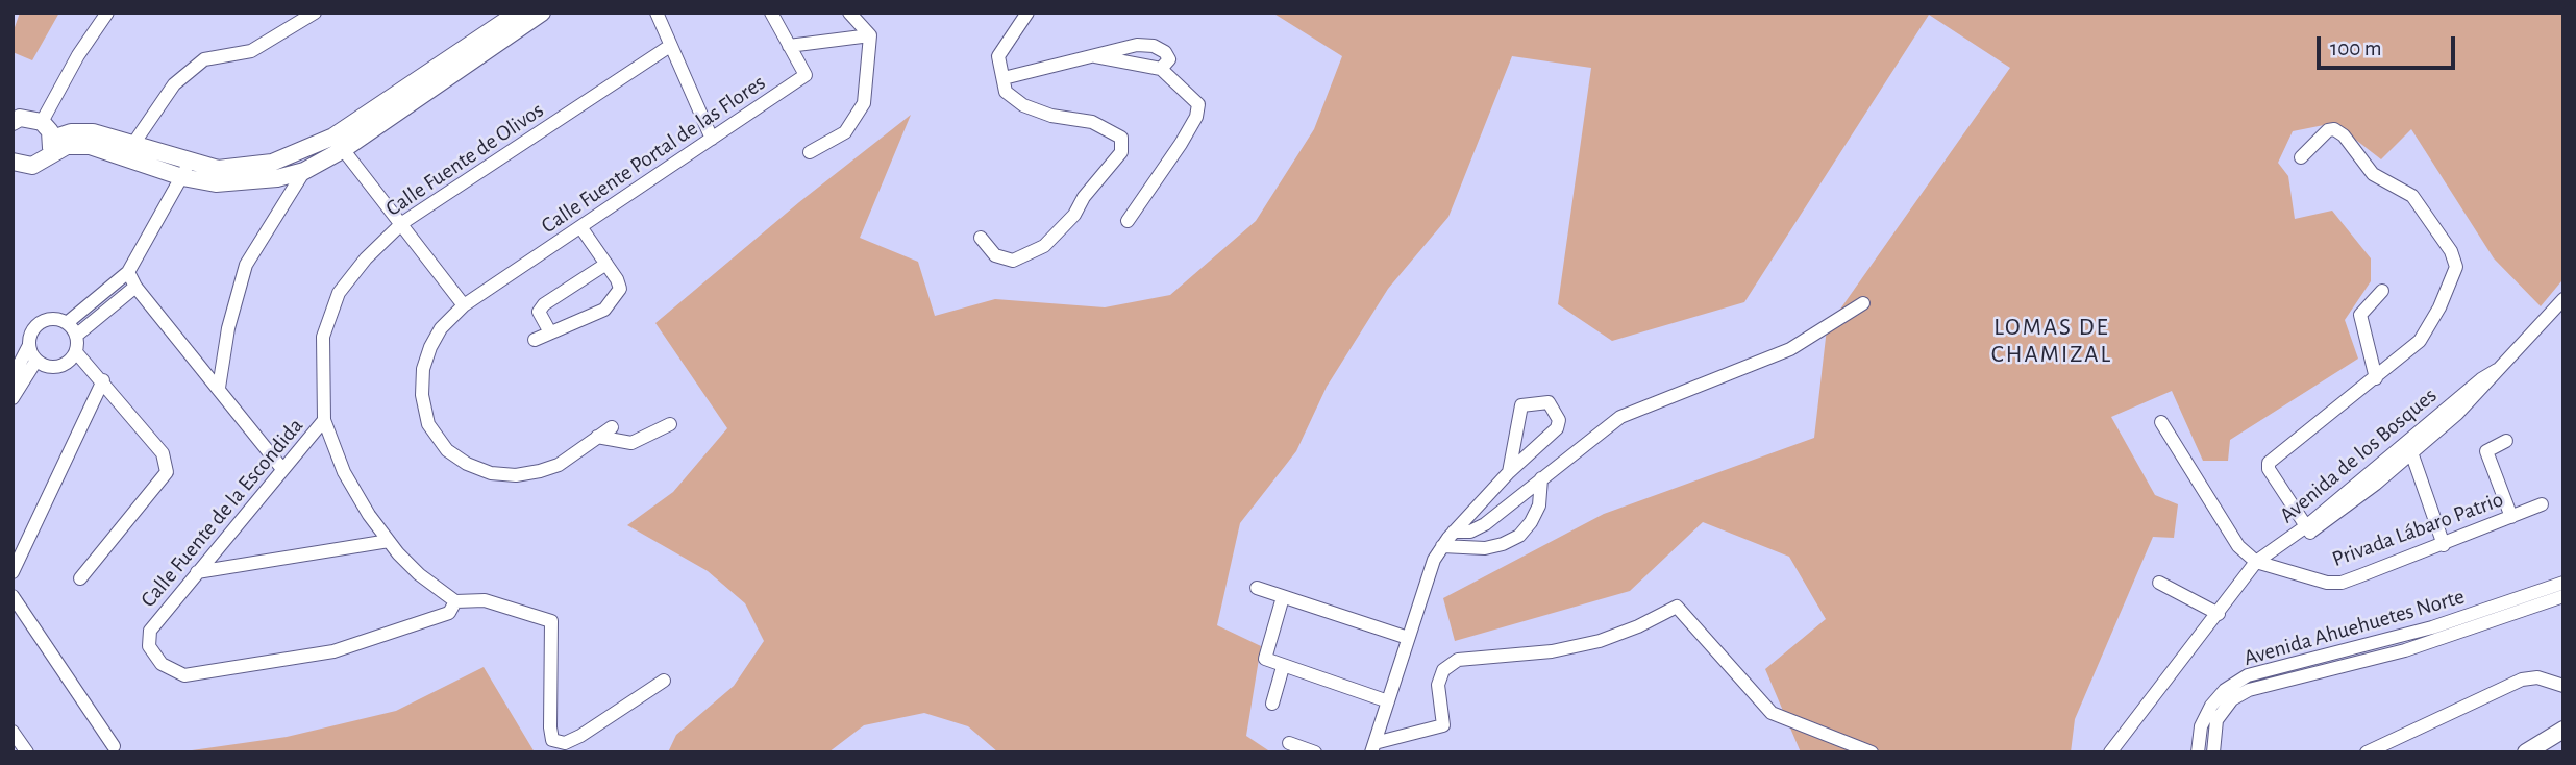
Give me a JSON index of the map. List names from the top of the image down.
{
  "streets": {
    "street": [
      "Calle Fuente Portal de las Flores",
      "Calle Fuente de Olivos",
      "Avenida de los Bosques",
      "Calle Fuente de la Escondida",
      "Privada Lábaro Patrio",
      "Avenida Ahuehuetes Norte"
    ]
  },
  "crossings": [
    ["Calle Fuente de Olivos", "Calle Fuente de la Escondida"],
    ["Avenida de los Bosques", "Privada Lábaro Patrio"]
  ],
  "districts": ["LOMAS DE CHAMIZAL"],
  "scale_bar": "100 m"
}
